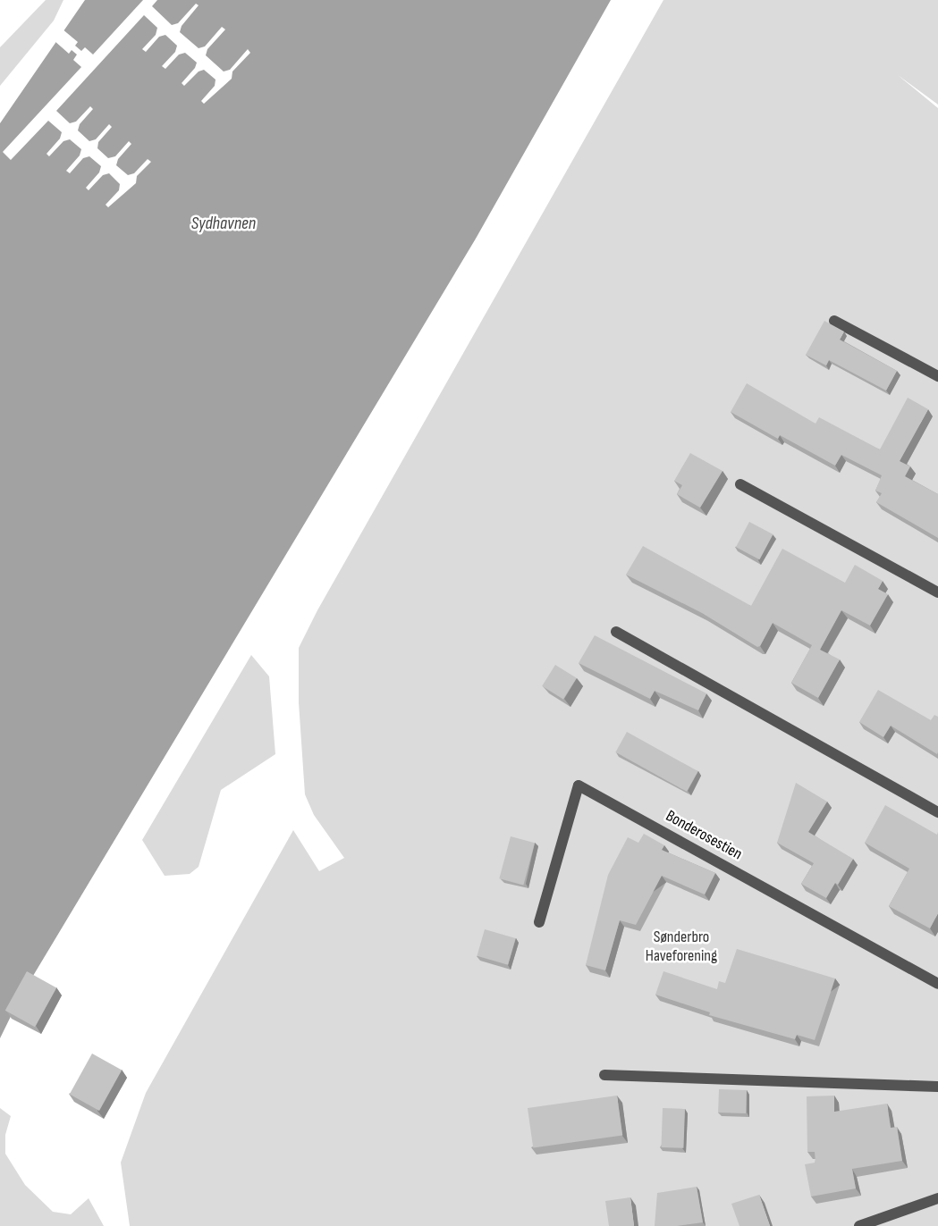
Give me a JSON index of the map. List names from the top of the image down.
{
  "streets": {
    "lane": ["Bonderosestien"]
  },
  "water": ["Sydhavnen"],
  "parks": ["Sønderbro Haveforening"]
}
